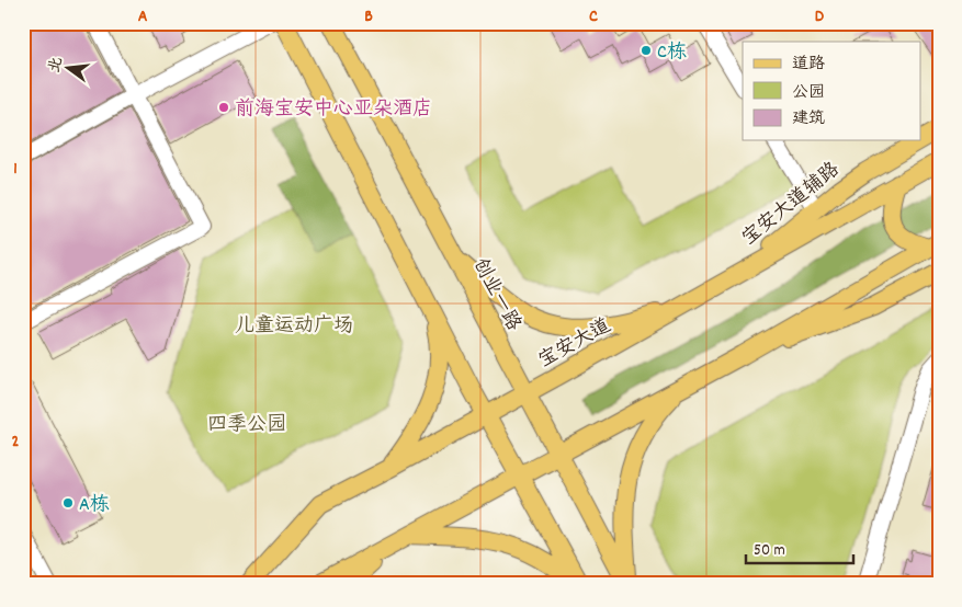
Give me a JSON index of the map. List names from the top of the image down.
{
  "streets": {
    "main road": ["宝安大道辅路", "创业一路", "宝安大道"]
  },
  "crossings": [
    ["宝安大道辅路", "宝安大道"],
    ["创业一路", "宝安大道"]
  ],
  "parks": ["儿童运动广场", "四季公园"],
  "places": ["C栋", "前海宝安中心亚朵酒店", "A栋"],
  "legend": ["道路", "公园", "建筑"],
  "scale_bar": "50 m",
  "north": "left",
  "grid": {
    "columns": [
      "A",
      "B",
      "C",
      "D"
    ],
    "rows": ["1", "2"]
  }
}
